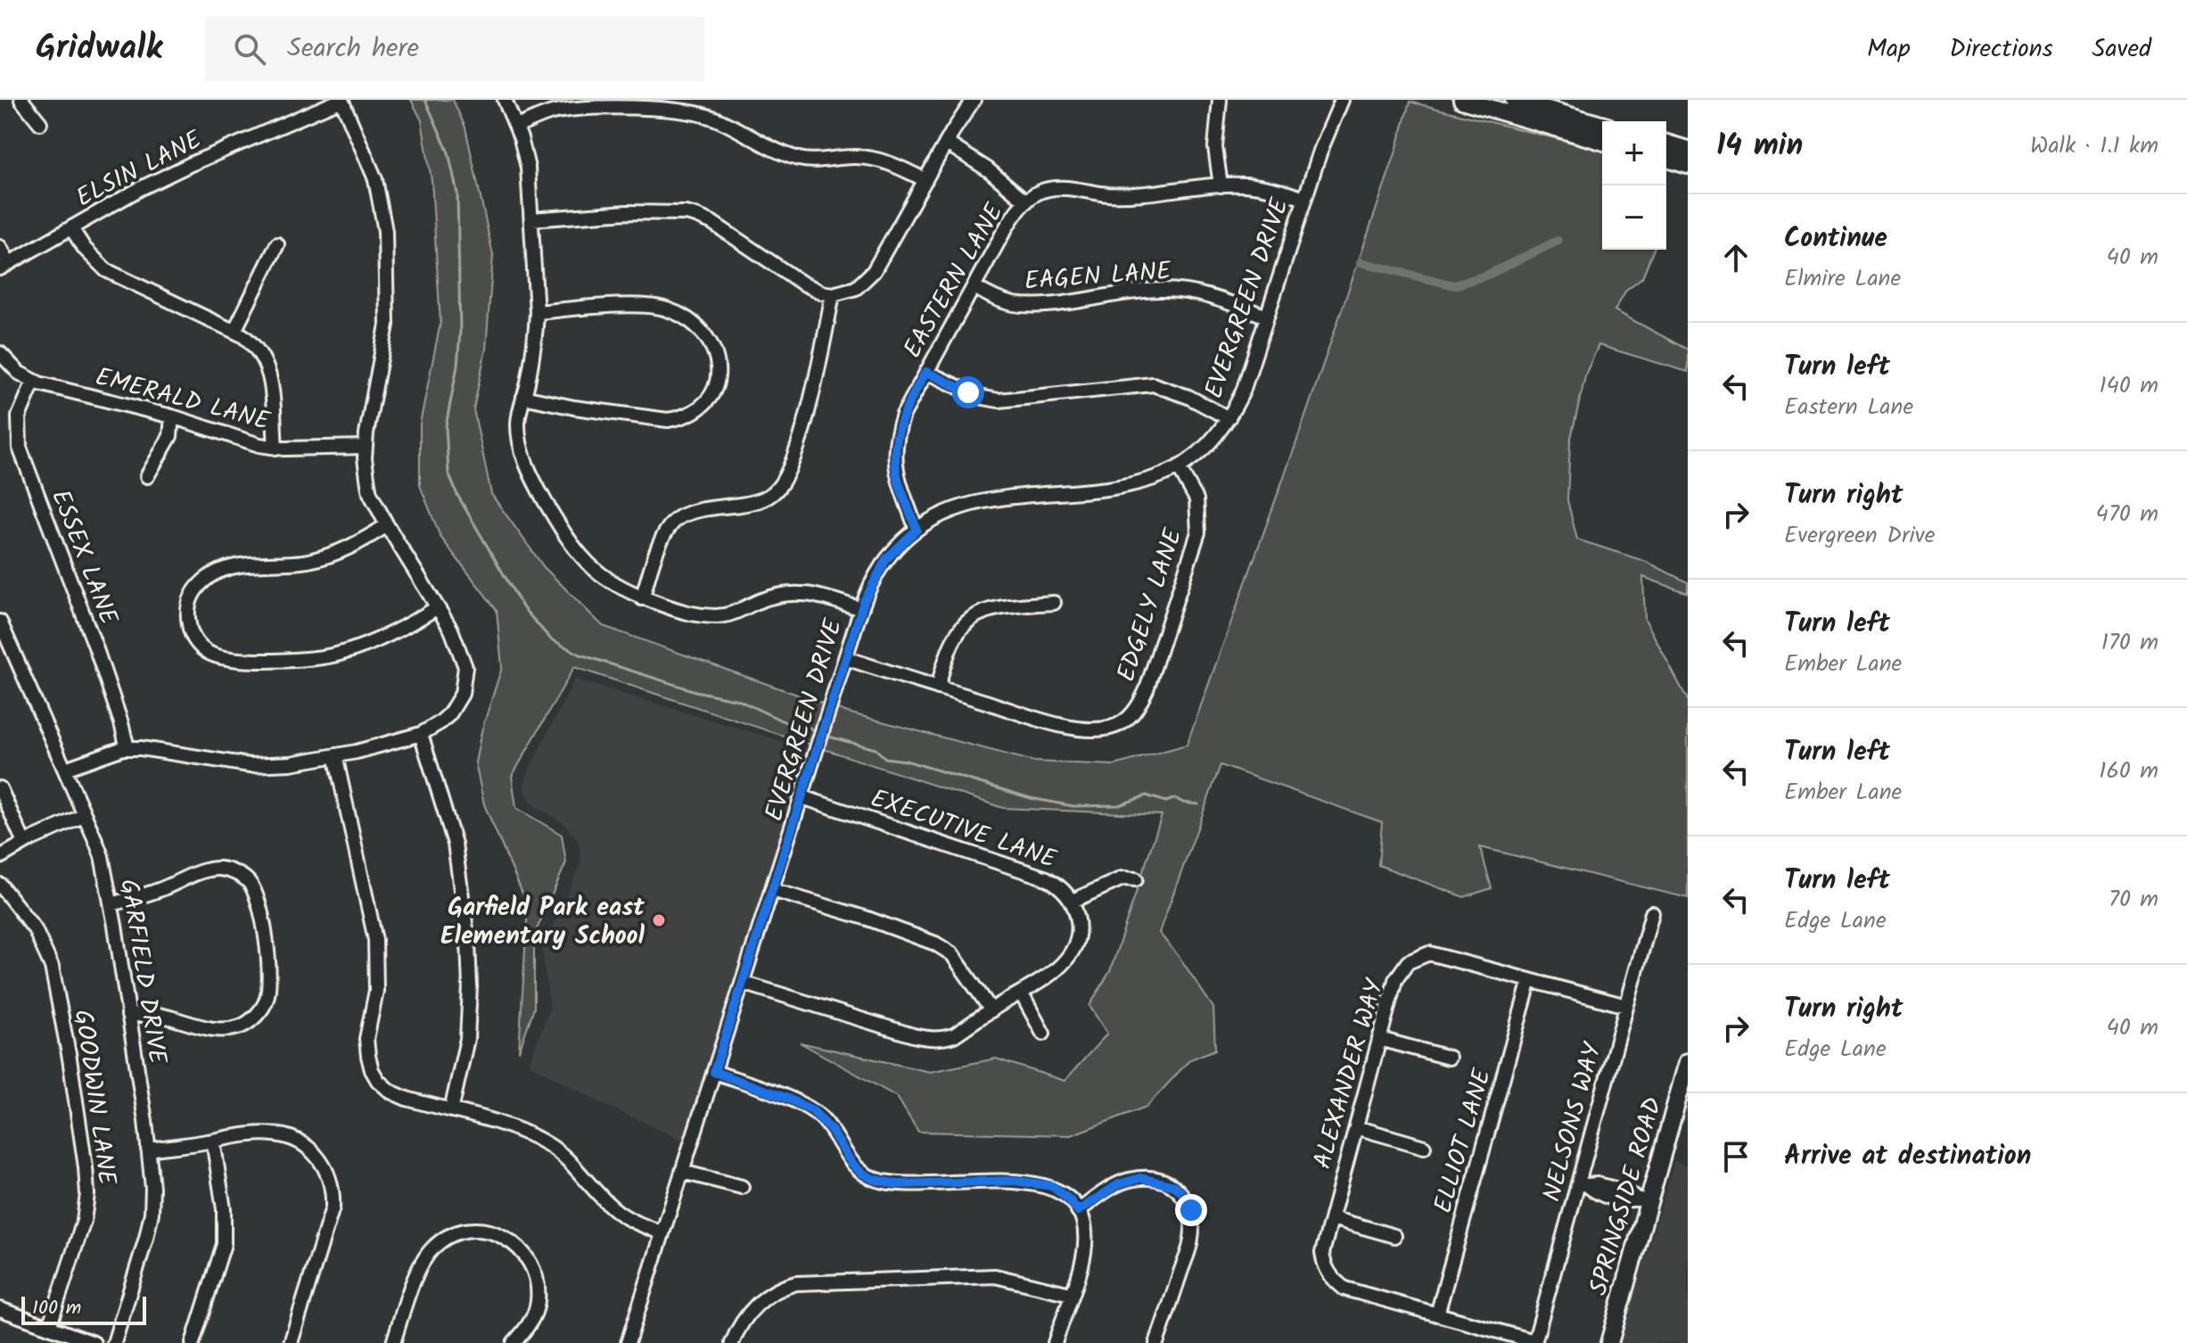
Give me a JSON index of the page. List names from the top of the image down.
{
  "streets": {
    "main road": ["SPRINGSIDE ROAD"],
    "street": [
      "ELSIN LANE",
      "EAGEN LANE",
      "EASTERN LANE",
      "EVERGREEN DRIVE",
      "EMERALD LANE",
      "ESSEX LANE",
      "EDGELY LANE",
      "EXECUTIVE LANE",
      "GARFIELD DRIVE",
      "ALEXANDER WAY",
      "GOODWIN LANE",
      "NELSONS WAY",
      "ELLIOT LANE"
    ]
  },
  "crossings": [
    ["EAGEN LANE", "EASTERN LANE"],
    ["EAGEN LANE", "EVERGREEN DRIVE"],
    ["EASTERN LANE", "EVERGREEN DRIVE"],
    ["EVERGREEN DRIVE", "EDGELY LANE"],
    ["EVERGREEN DRIVE", "EXECUTIVE LANE"],
    ["EMERALD LANE", "ESSEX LANE"],
    ["ALEXANDER WAY", "NELSONS WAY"],
    ["ALEXANDER WAY", "ELLIOT LANE"]
  ],
  "places": ["Garfield Park east Elementary School"],
  "scale_bar": "100 m",
  "page": {
    "header": "Gridwalk",
    "search": "Search here",
    "nav": ["Map", "Directions", "Saved"],
    "heading": ["14 min", "Walk · 1.1 km"],
    "map_buttons": ["+", "−"],
    "list": [
      ["Continue", "Elmire Lane", "40 m"],
      ["Turn left", "Eastern Lane", "140 m"],
      ["Turn right", "Evergreen Drive", "470 m"],
      ["Turn left", "Ember Lane", "170 m"],
      ["Turn left", "Ember Lane", "160 m"],
      ["Turn left", "Edge Lane", "70 m"],
      ["Turn right", "Edge Lane", "40 m"],
      "Arrive at destination"
    ],
    "scale": "100 m"
  }
}
